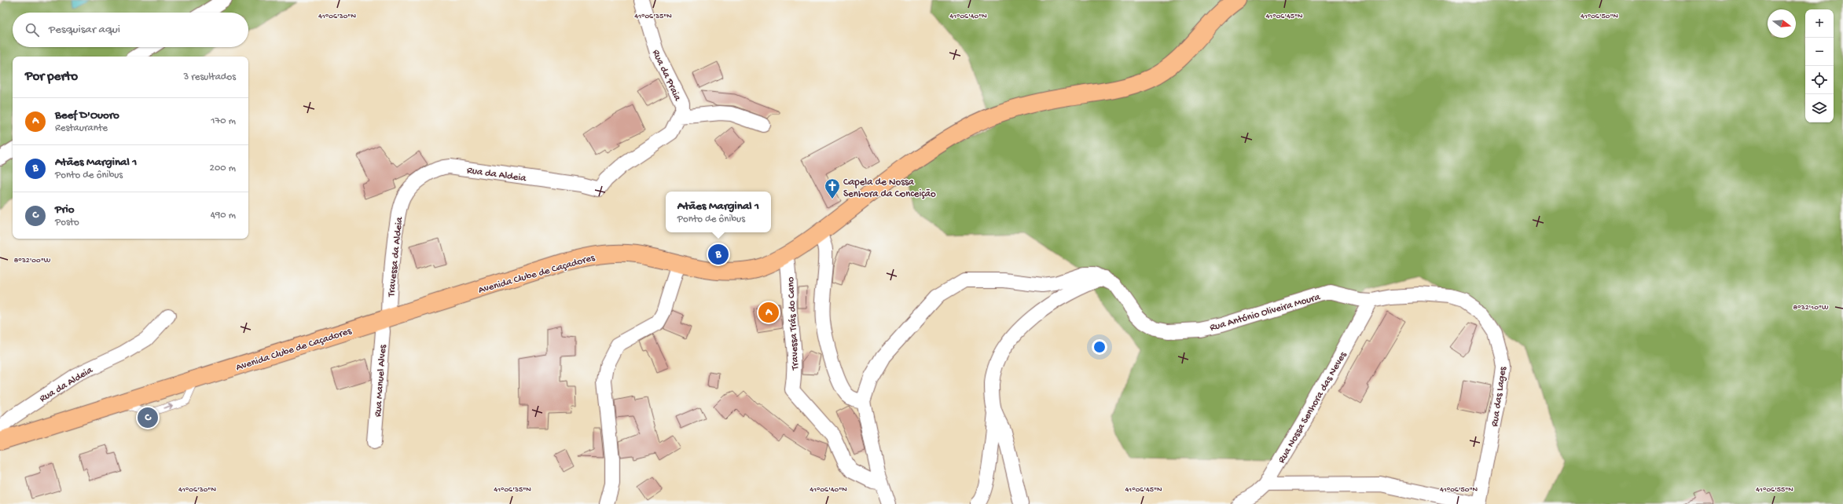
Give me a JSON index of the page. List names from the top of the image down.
{
  "streets": {
    "main road": ["Avenida Clube de Caçadores"],
    "street": [
      "Rua da Praia",
      "Rua da Aldeia",
      "Travessa da Aldeia",
      "Rua António Oliveira Moura",
      "Travessa Trás do Cano",
      "Rua Manuel Alves",
      "Rua das Lages",
      "Rua Nossa Senhora das Neves"
    ]
  },
  "crossings": [
    ["Rua da Praia", "Rua da Aldeia"],
    ["Rua da Aldeia", "Travessa da Aldeia"],
    ["Travessa da Aldeia", "Avenida Clube de Caçadores"],
    ["Travessa da Aldeia", "Rua Manuel Alves"],
    ["Avenida Clube de Caçadores", "Travessa Trás do Cano"],
    ["Avenida Clube de Caçadores", "Rua Manuel Alves"],
    ["Rua António Oliveira Moura", "Rua das Lages"],
    ["Rua António Oliveira Moura", "Rua Nossa Senhora das Neves"],
    ["Rua das Lages", "Rua Nossa Senhora das Neves"]
  ],
  "places": {
    "church": ["Capela de Nossa Senhora da Conceição"]
  },
  "north": "right",
  "page": {
    "map_buttons": ["+", "−"],
    "search": "Pesquisar aqui",
    "heading": ["Por perto", "3 resultados"],
    "list": [
      {
        "mark": "A",
        "name": "Beef D'Ouoro",
        "note": "Restaurante",
        "value": "170 m"
      },
      {
        "mark": "B",
        "name": "Atães Marginal 1",
        "note": "Ponto de ônibus",
        "value": "200 m"
      },
      {
        "mark": "C",
        "name": "Prio",
        "note": "Posto",
        "value": "490 m"
      }
    ],
    "popup": ["Atães Marginal 1", "Ponto de ônibus"],
    "pins": ["B", "A", "C"]
  },
  "coordinates": [
    "41°06'30\"N",
    "41°06'35\"N",
    "41°06'40\"N",
    "41°06'45\"N",
    "41°06'50\"N",
    "8°32'00\"W",
    "8°32'10\"W",
    "41°06'55\"N"
  ]
}
